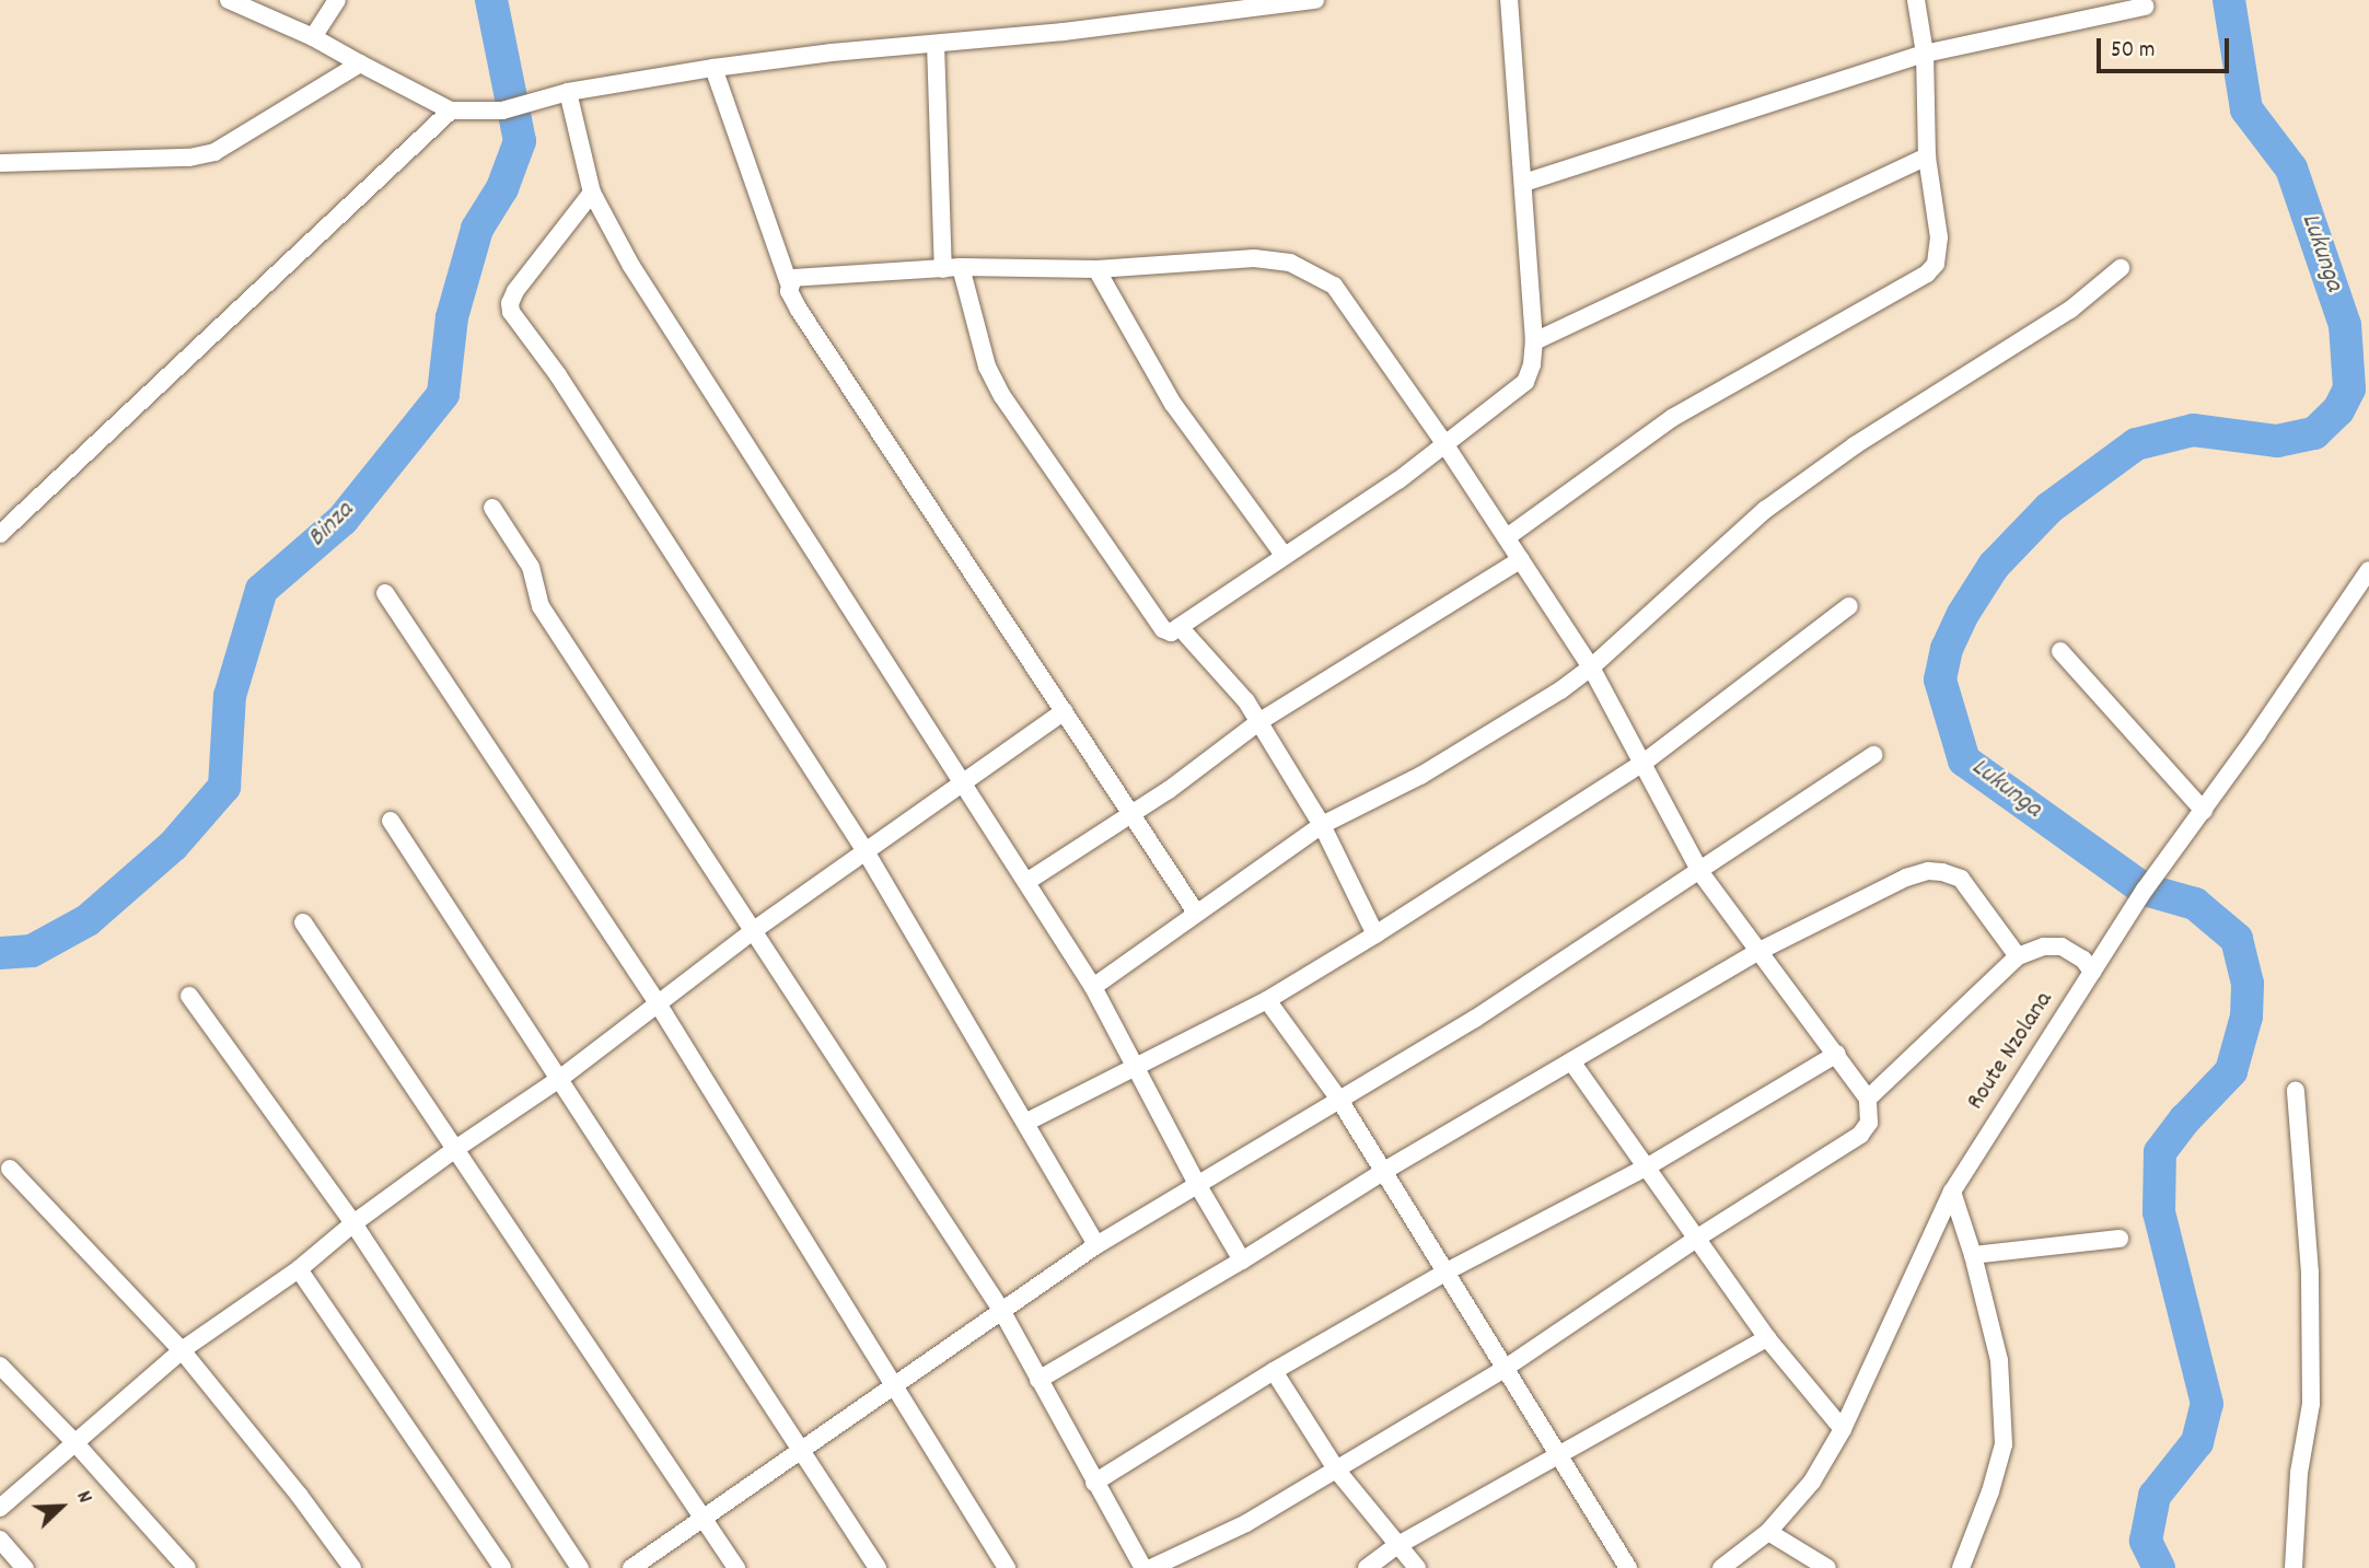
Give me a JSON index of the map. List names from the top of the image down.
{
  "streets": {
    "street": ["Route Nzolana"]
  },
  "water": ["Lukunga", "Binza"],
  "scale_bar": "50 m",
  "north": "top right"
}
